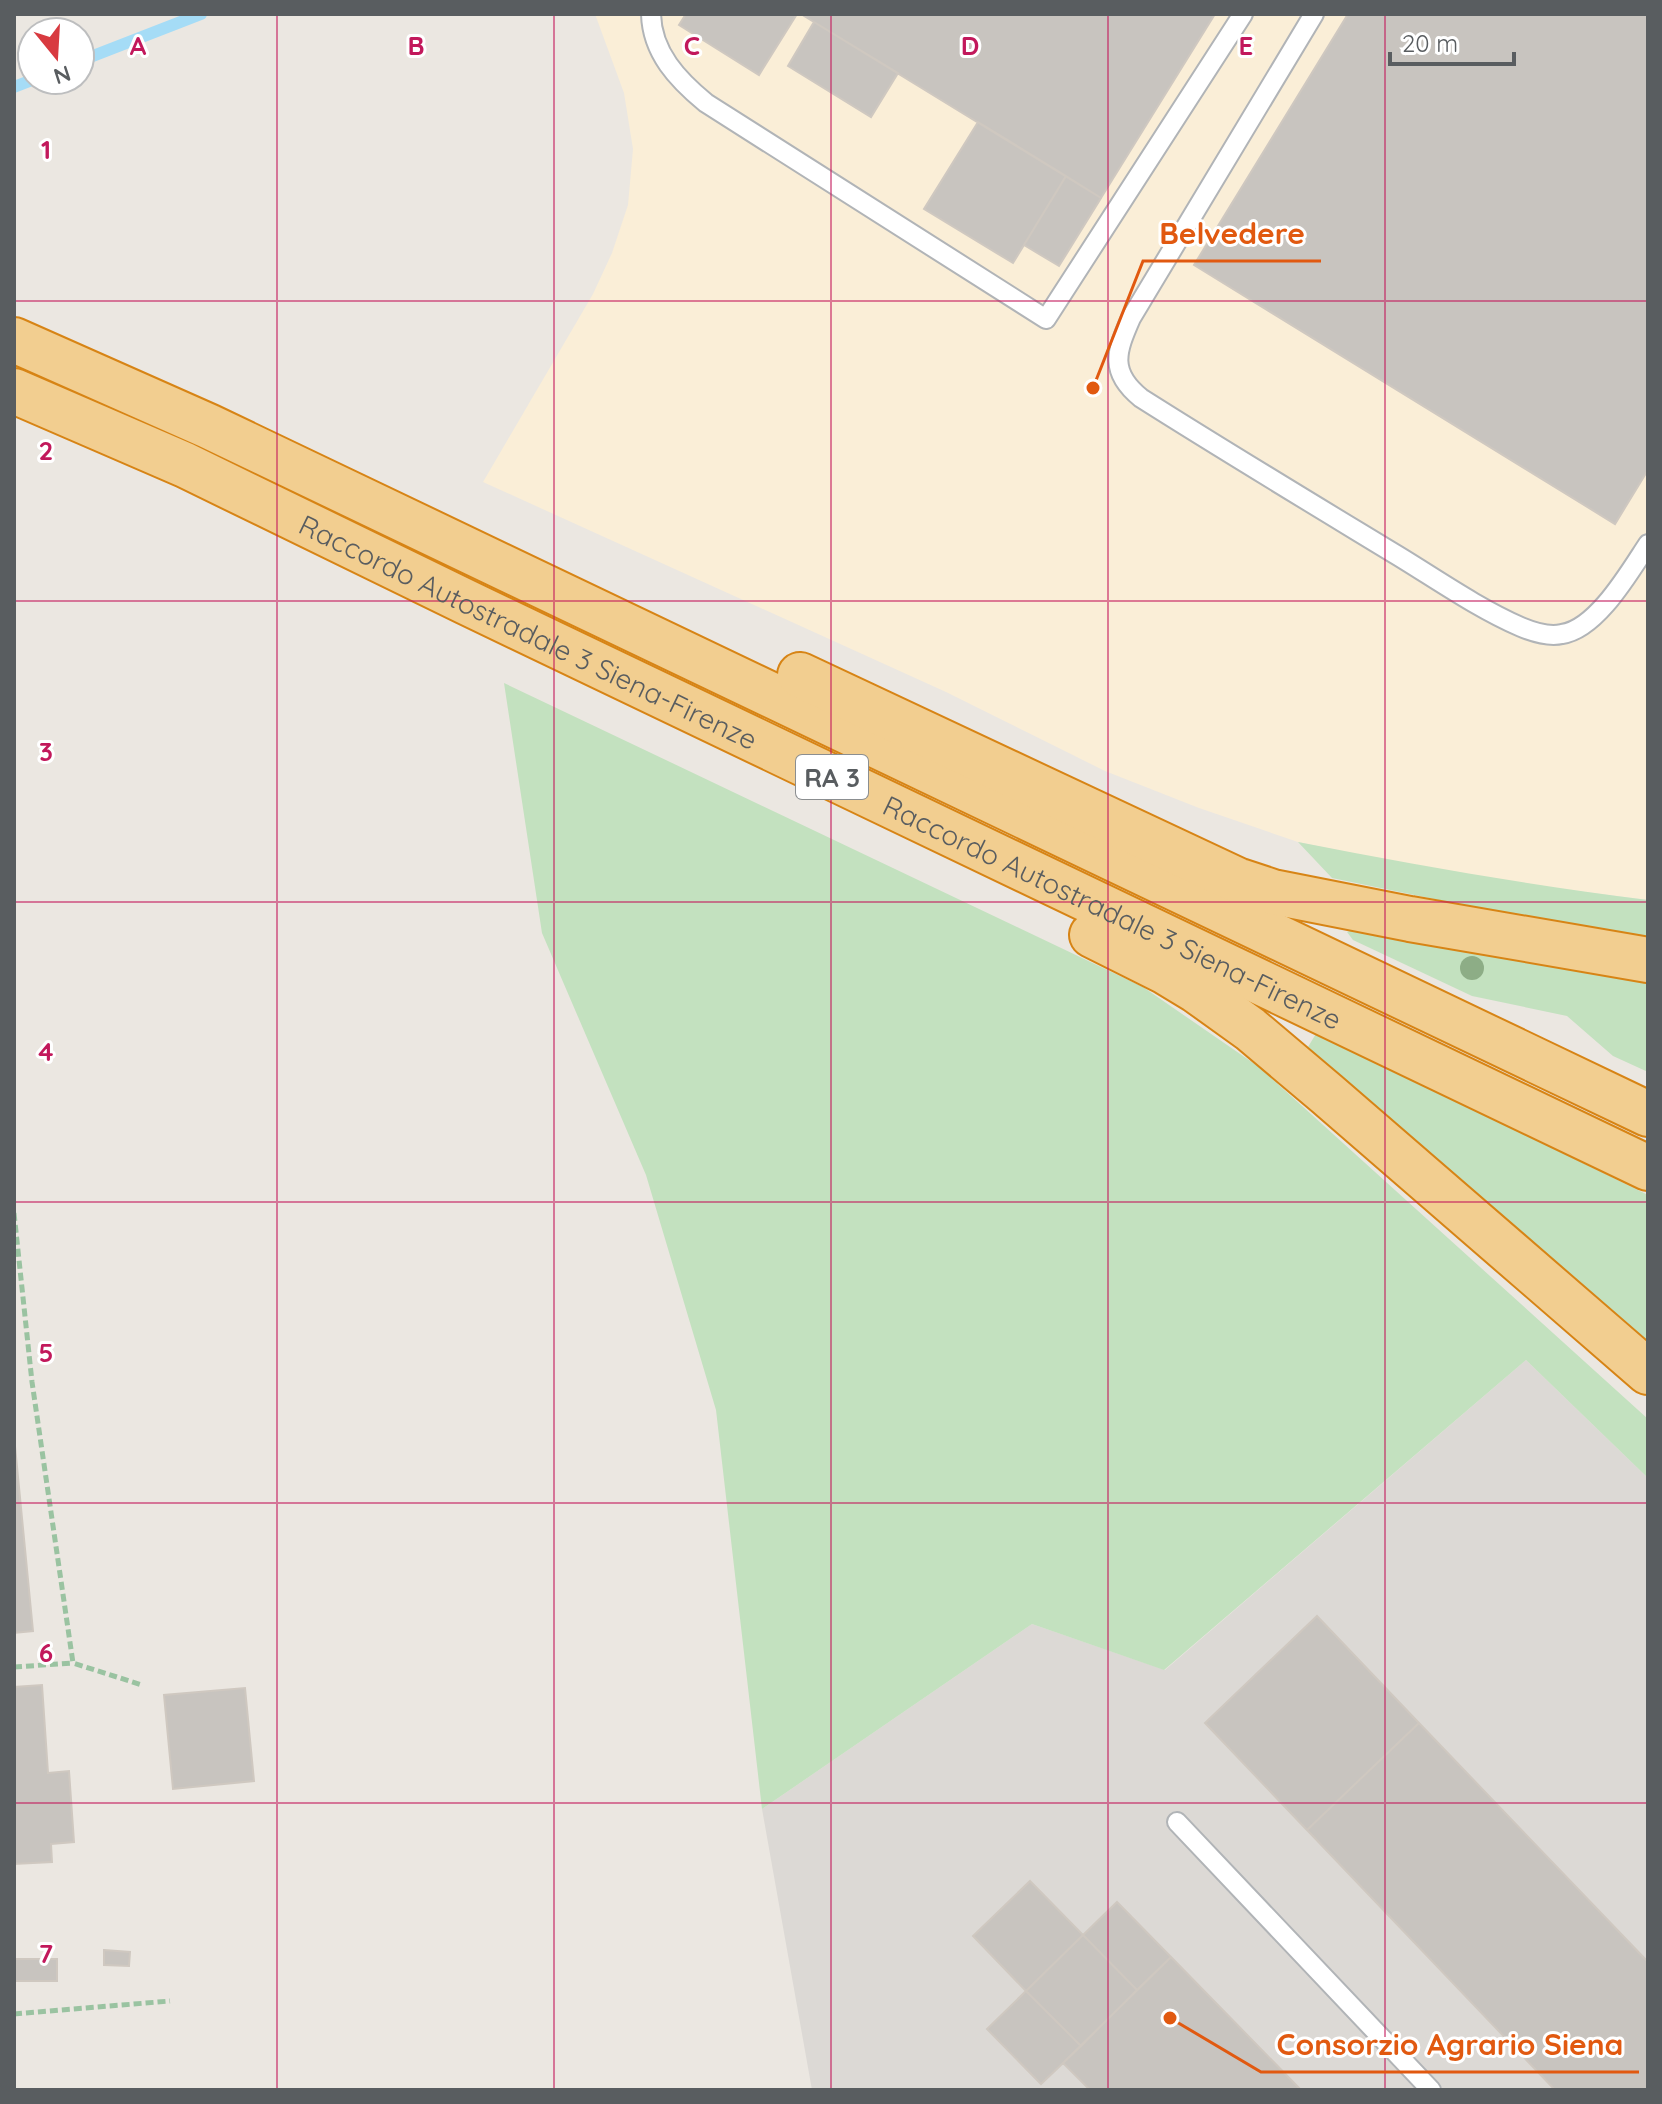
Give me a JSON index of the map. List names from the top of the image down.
{
  "streets": {
    "highway": ["Raccordo Autostradale 3 Siena-Firenze", "RA 3"]
  },
  "places": ["Belvedere", "Consorzio Agrario Siena"],
  "scale_bar": "20 m",
  "north": "bottom",
  "grid": {
    "columns": [
      "A",
      "B",
      "C",
      "D",
      "E"
    ],
    "rows": [
      "1",
      "2",
      "3",
      "4",
      "5",
      "6",
      "7"
    ]
  }
}
